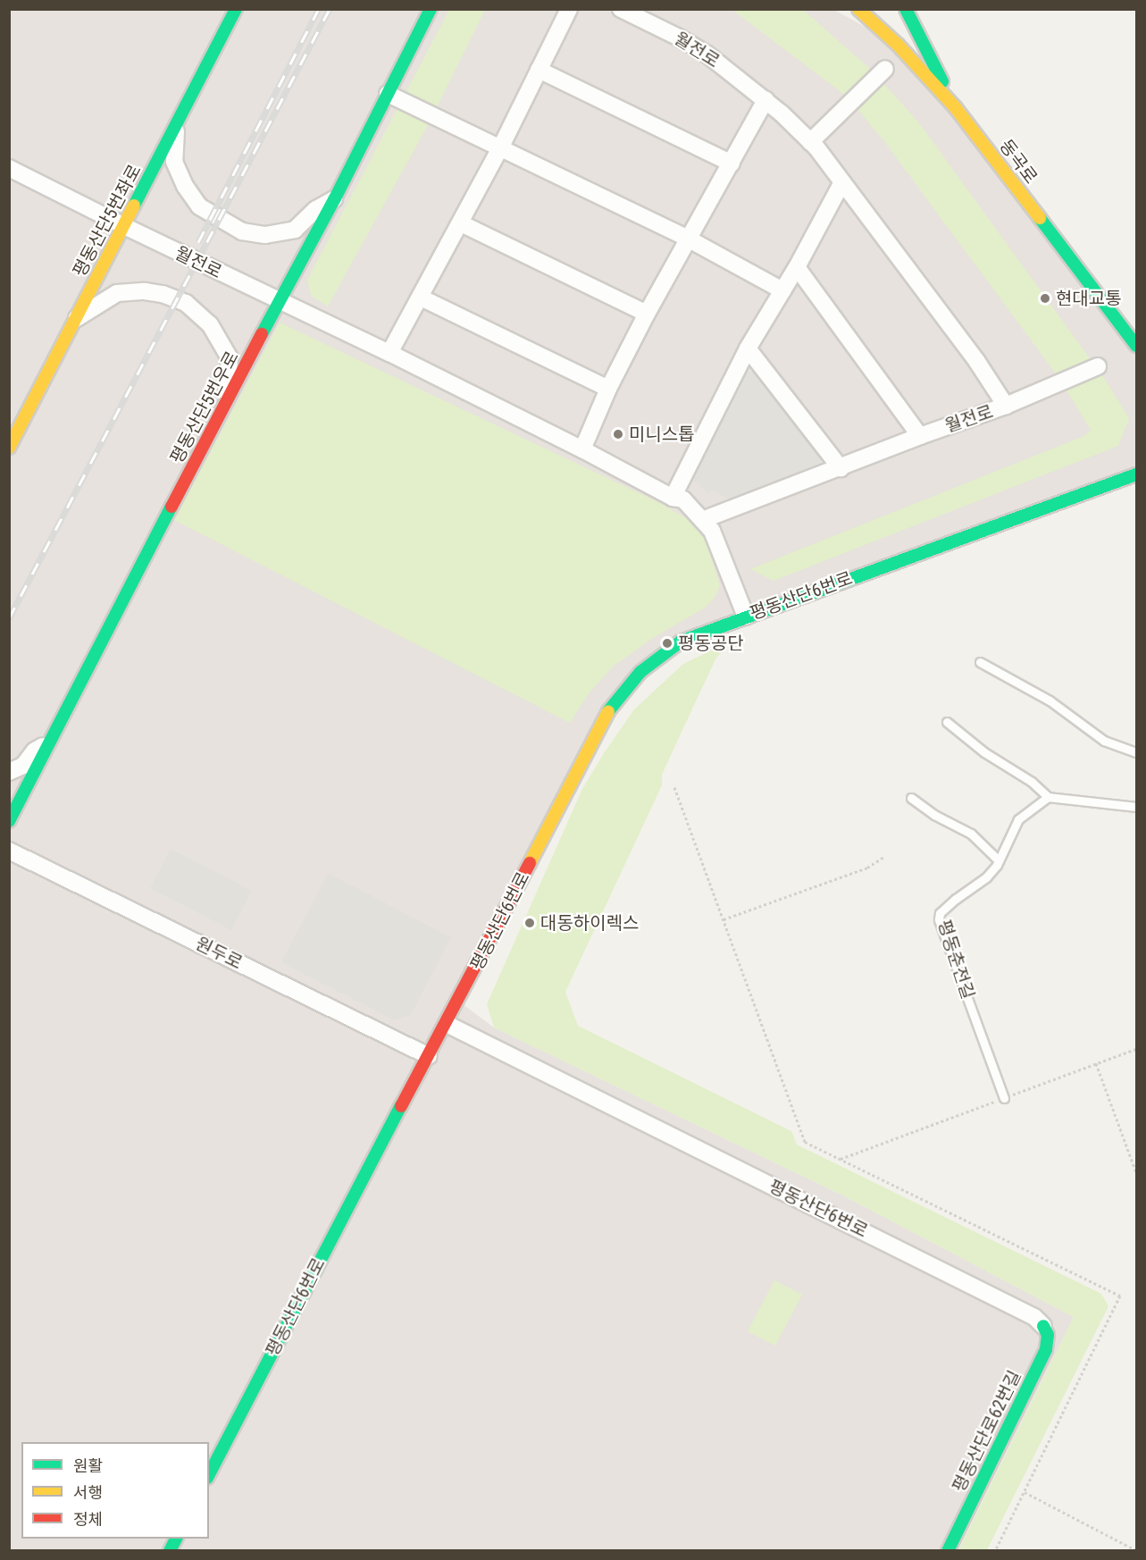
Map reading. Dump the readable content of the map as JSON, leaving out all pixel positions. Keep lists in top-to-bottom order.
{
  "streets": {
    "street": [
      "월전로",
      "동곡로",
      "평동산단5번좌로",
      "평동산단5번우로",
      "평동산단6번로",
      "원두로",
      "평동산단로62번길"
    ],
    "lane": ["평동춘전길"]
  },
  "crossings": [
    ["월전로", "평동산단5번좌로"],
    ["월전로", "평동산단5번우로"],
    ["월전로", "평동산단6번로"],
    ["평동산단6번로", "원두로"],
    ["평동산단6번로", "평동산단로62번길"]
  ],
  "places": [
    "현대교통",
    "미니스톱",
    "평동공단",
    "대동하이렉스"
  ],
  "legend": ["원활", "서행", "정체"]
}
